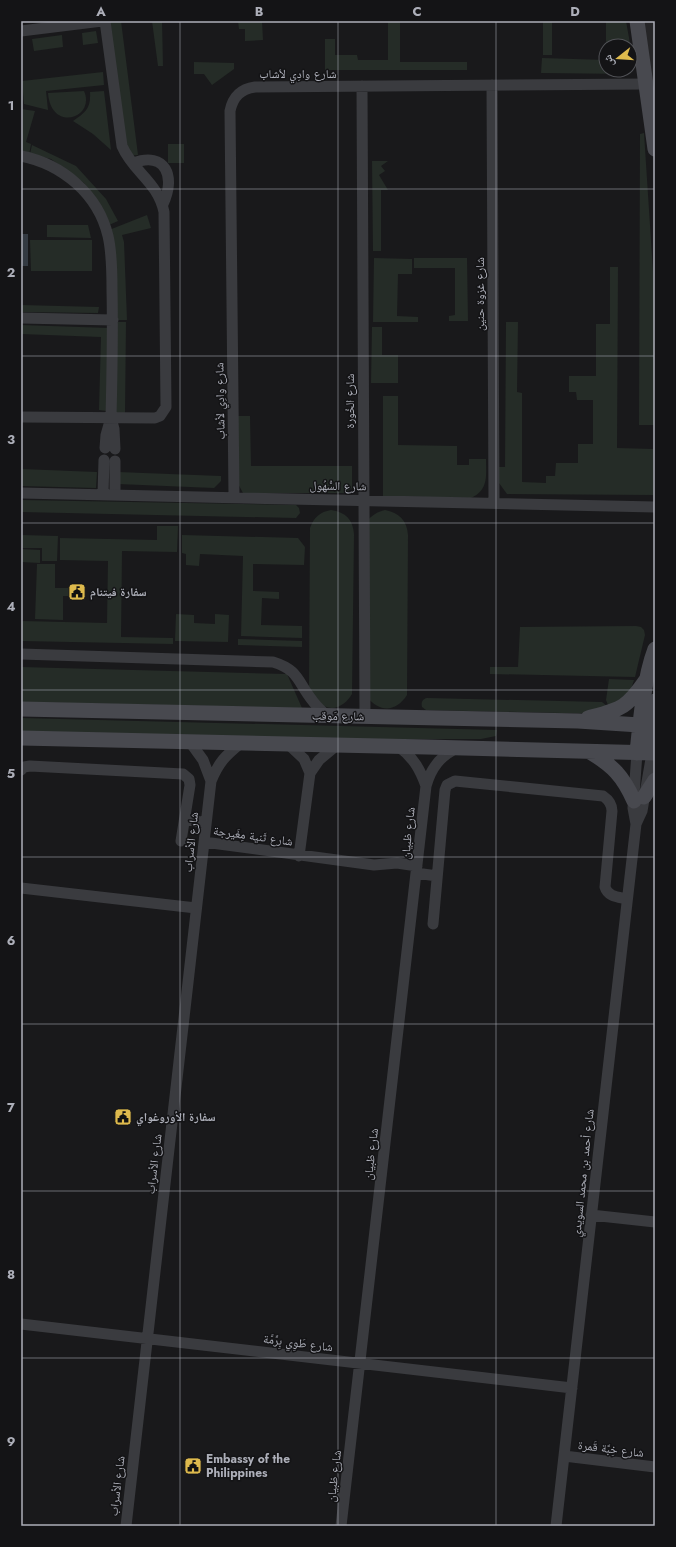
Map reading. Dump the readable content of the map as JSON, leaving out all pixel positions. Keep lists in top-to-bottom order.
{
  "streets": {
    "main road": ["شارع مَوقب"],
    "street": [
      "شارع وادِي لأشاب",
      "شارع غزوة حنين",
      "شارع الخُورة",
      "شارع السُّهُول",
      "شارع ظبيان",
      "شارع ثَنية مِغَيرجة",
      "شارع الأسراب",
      "شارع أحمد بن محمد السويدي",
      "شارع طَوِي بِرِّمَّة",
      "شارع خِبَّة قَمرة"
    ]
  },
  "crossings": [
    ["شارع وادِي لأشاب", "شارع غزوة حنين"],
    ["شارع وادِي لأشاب", "شارع الخُورة"],
    ["شارع وادِي لأشاب", "شارع السُّهُول"],
    ["شارع غزوة حنين", "شارع السُّهُول"],
    ["شارع الخُورة", "شارع السُّهُول"],
    ["شارع الخُورة", "شارع مَوقب"],
    ["شارع ظبيان", "شارع ثَنية مِغَيرجة"],
    ["شارع ظبيان", "شارع طَوِي بِرِّمَّة"],
    ["شارع ثَنية مِغَيرجة", "شارع الأسراب"],
    ["شارع الأسراب", "شارع طَوِي بِرِّمَّة"],
    ["شارع أحمد بن محمد السويدي", "شارع طَوِي بِرِّمَّة"],
    ["شارع أحمد بن محمد السويدي", "شارع خِبَّة قَمرة"]
  ],
  "places": {
    "public building": ["سفارة فيتنام", "سفارة الأوروغواي", "Embassy of the Philippines"]
  },
  "north": "left",
  "grid": {
    "columns": [
      "A",
      "B",
      "C",
      "D"
    ],
    "rows": [
      "1",
      "2",
      "3",
      "4",
      "5",
      "6",
      "7",
      "8",
      "9"
    ]
  }
}
